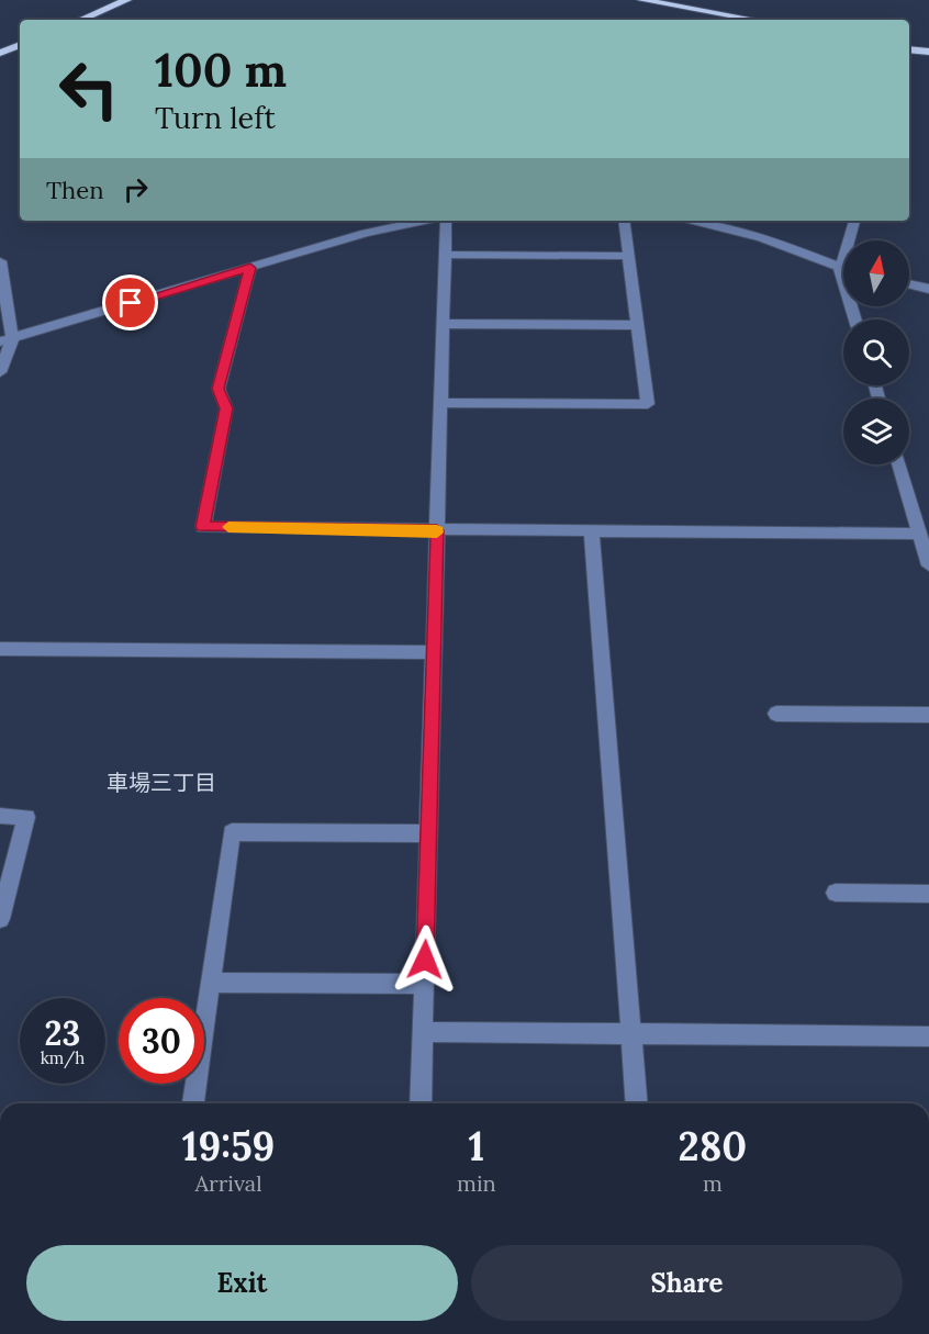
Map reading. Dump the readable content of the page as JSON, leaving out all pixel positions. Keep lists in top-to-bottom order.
{
  "districts": ["車場三丁目"],
  "north": "top",
  "page": {
    "turn": ["100 m", "Turn left"],
    "then": "Then",
    "speed": "23 km/h",
    "limit": "30",
    "eta": [
      "19:59",
      "Arrival",
      "1",
      "min",
      "280",
      "m"
    ],
    "buttons": ["Exit", "Share"]
  }
}
